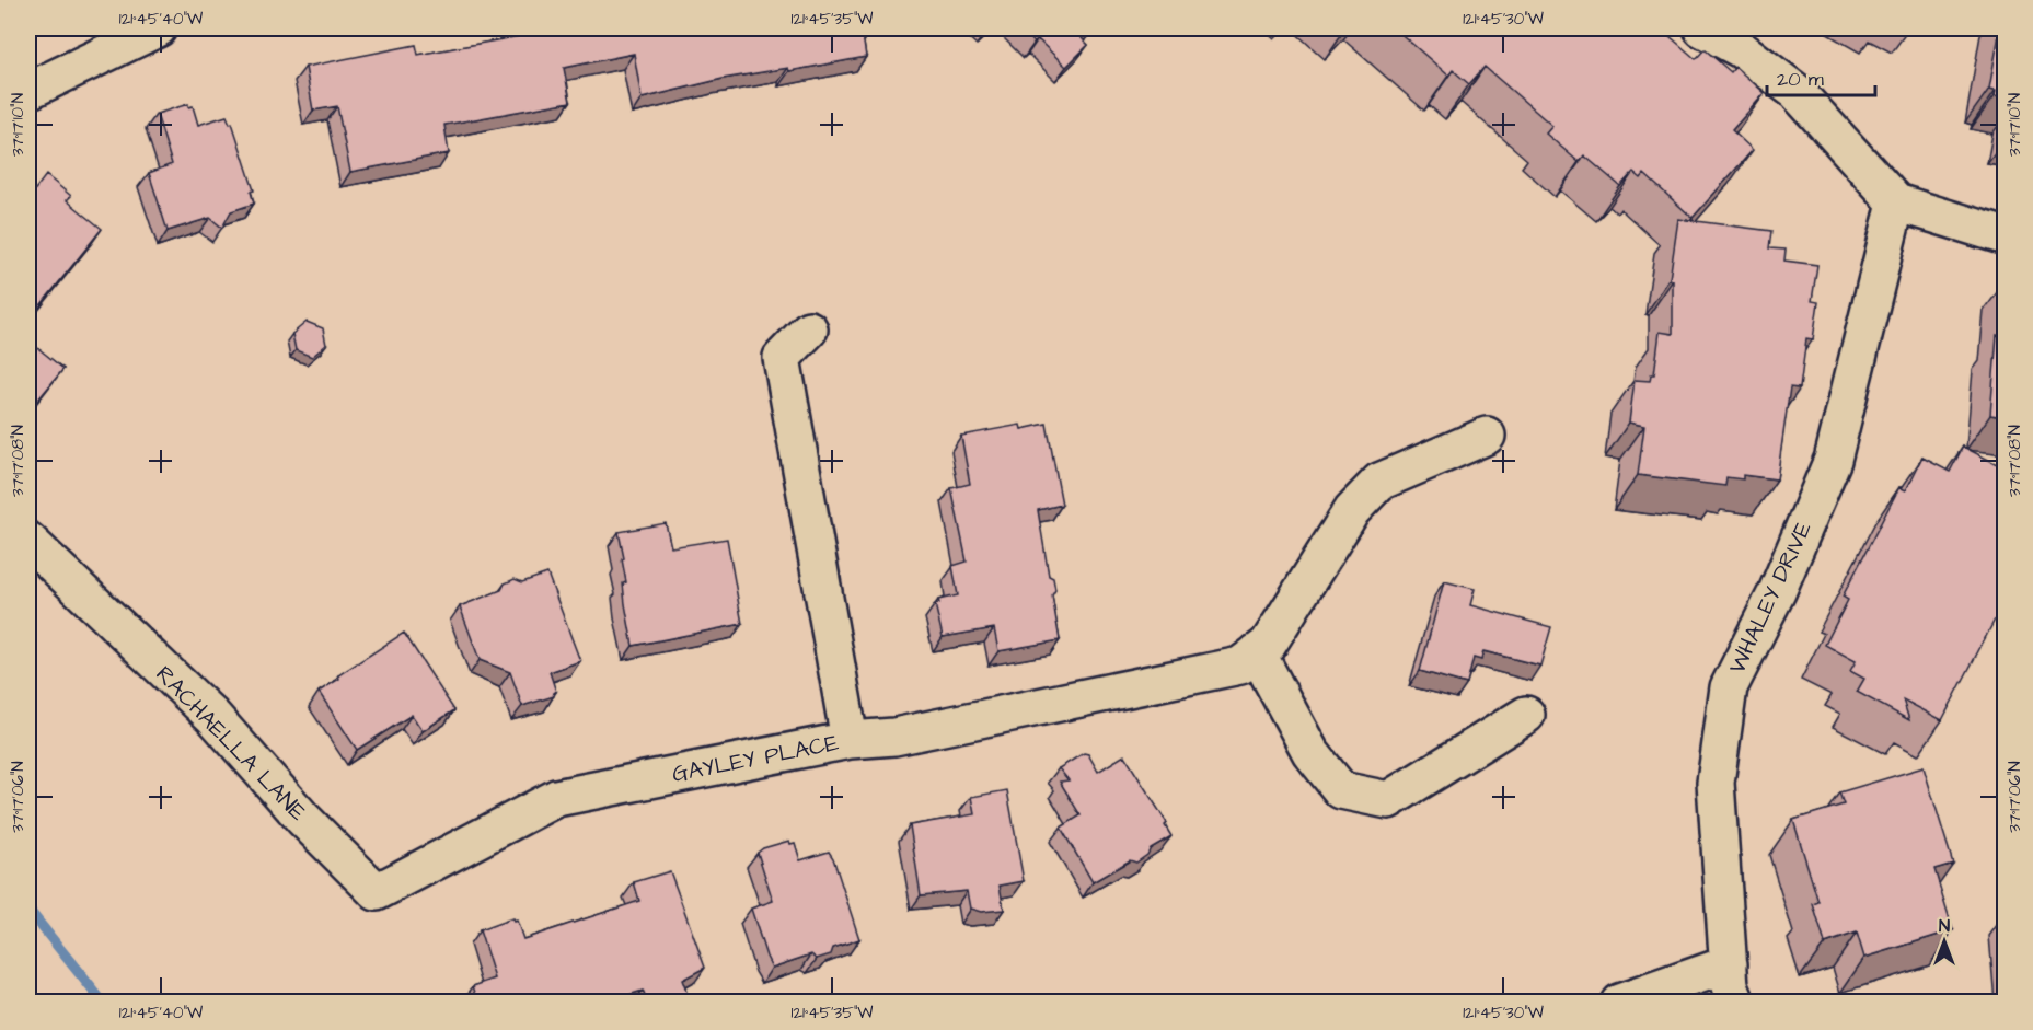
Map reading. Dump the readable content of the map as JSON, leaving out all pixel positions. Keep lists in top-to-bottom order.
{
  "streets": {
    "street": ["WHALEY DRIVE", "RACHAELLA LANE", "GAYLEY PLACE"]
  },
  "crossings": [
    ["RACHAELLA LANE", "GAYLEY PLACE"]
  ],
  "scale_bar": "20 m",
  "north": "top",
  "coordinates": [
    "121°45'40\"W",
    "121°45'35\"W",
    "121°45'30\"W",
    "37°17'10\"N",
    "37°17'08\"N",
    "37°17'06\"N"
  ]
}
